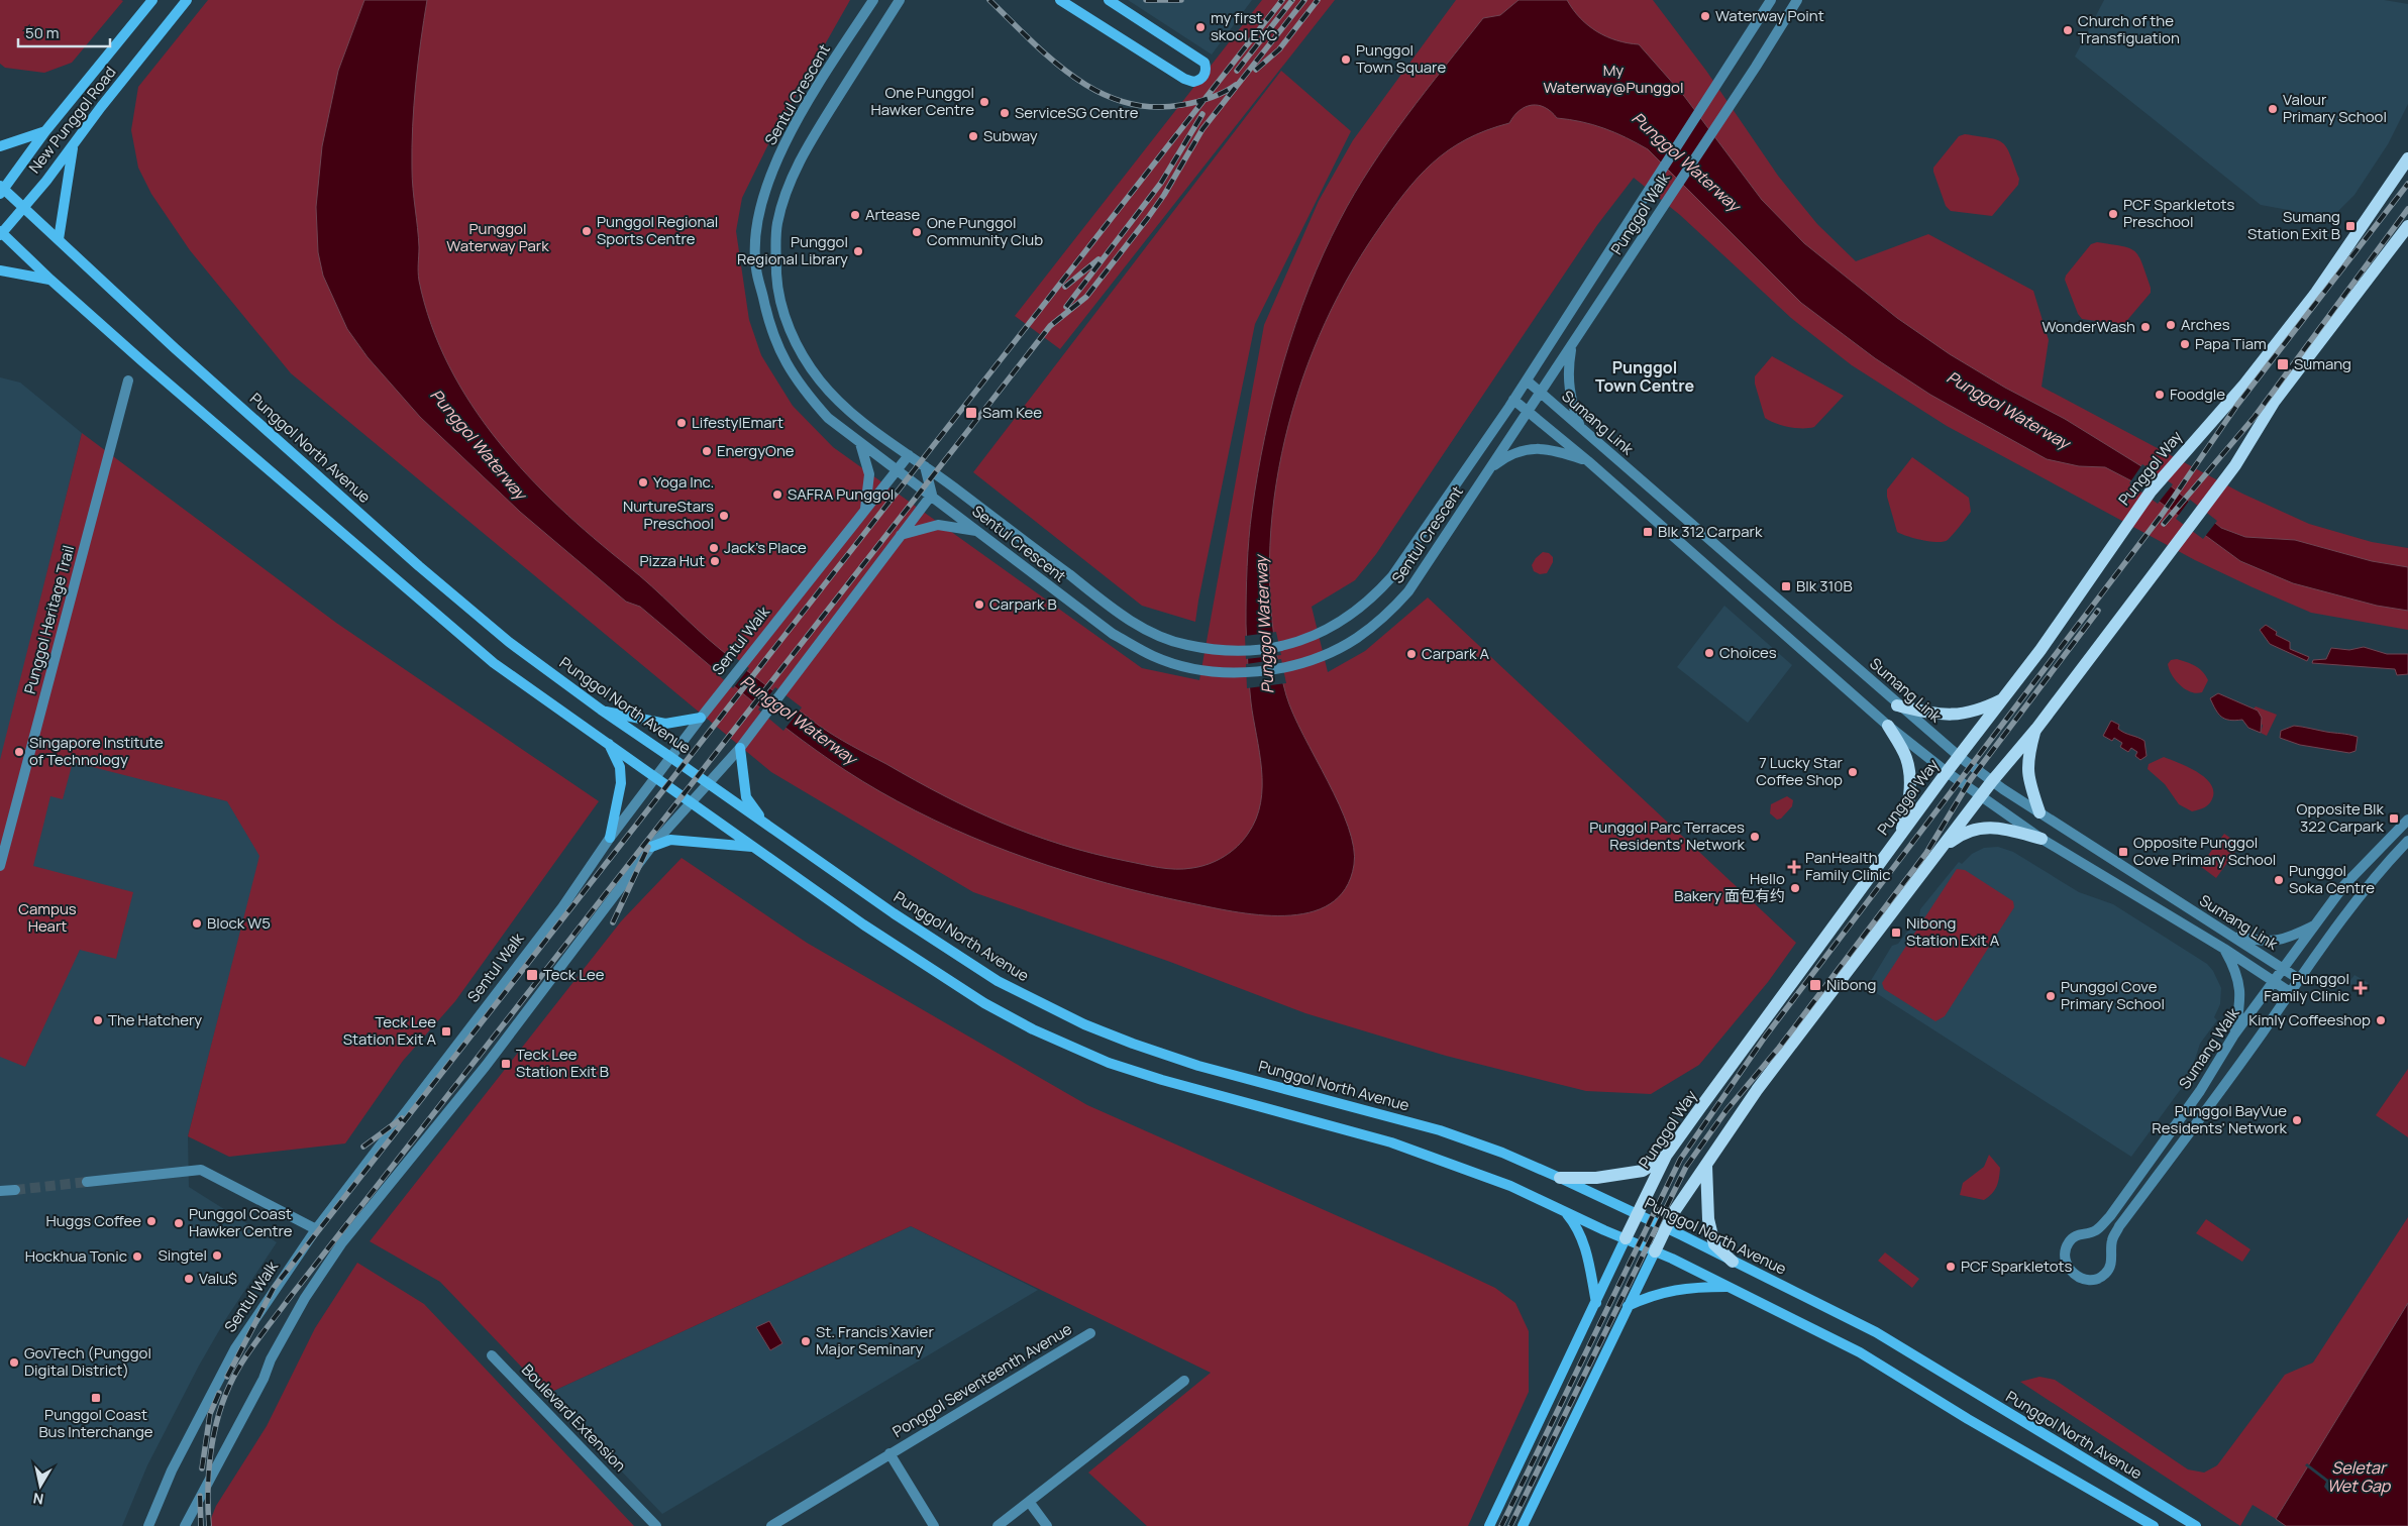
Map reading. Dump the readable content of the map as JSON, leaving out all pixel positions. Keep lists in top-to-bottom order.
{
  "streets": {
    "main road": ["New Punggol Road", "Punggol North Avenue", "Punggol Way"],
    "street": [
      "Sentul Crescent",
      "Punggol Walk",
      "Sumang Link",
      "Punggol Heritage Trail",
      "Sentul Walk",
      "Sumang Walk",
      "Ponggol Seventeenth Avenue",
      "Boulevard Extension"
    ]
  },
  "crossings": [
    ["Sentul Crescent", "Punggol Walk"],
    ["Sentul Crescent", "Sumang Link"],
    ["Sentul Crescent", "Sentul Walk"],
    ["New Punggol Road", "Punggol North Avenue"],
    ["Punggol Walk", "Sumang Link"],
    ["Sumang Link", "Punggol Way"],
    ["Sumang Link", "Sumang Walk"],
    ["Punggol North Avenue", "Punggol Way"],
    ["Punggol North Avenue", "Sentul Walk"]
  ],
  "districts": ["Punggol Town Centre"],
  "water": ["Punggol Waterway", "Seletar Wet Gap"],
  "parks": ["My Waterway@Punggol", "Punggol Waterway Park", "Campus Heart"],
  "places": {
    "other": [
      "Waterway Point",
      "my first skool EYC",
      "Church of the Transfiguation",
      "Punggol Town Square",
      "One Punggol Hawker Centre",
      "Valour Primary School",
      "ServiceSG Centre",
      "Subway",
      "PCF Sparkletots Preschool",
      "Artease",
      "Punggol Regional Sports Centre",
      "One Punggol Community Club",
      "Punggol Regional Library",
      "Arches",
      "WonderWash",
      "Papa Tiam",
      "Foodgle",
      "LifestylEmart",
      "EnergyOne",
      "Yoga Inc.",
      "SAFRA Punggol",
      "NurtureStars Preschool",
      "Jack's Place",
      "Pizza Hut",
      "Carpark B",
      "Choices",
      "Carpark A",
      "Singapore Institute of Technology",
      "7 Lucky Star Coffee Shop",
      "Punggol Parc Terraces Residents' Network",
      "Punggol Soka Centre",
      "Hello Bakery 面包有约",
      "Block W5",
      "Punggol Cove Primary School",
      "The Hatchery",
      "Kimly Coffeeshop",
      "Punggol BayVue Residents' Network",
      "Huggs Coffee",
      "Punggol Coast Hawker Centre",
      "Singtel",
      "Hockhua Tonic",
      "PCF Sparkletots",
      "Valu$",
      "St. Francis Xavier Major Seminary",
      "GovTech (Punggol Digital District)"
    ],
    "transit": [
      "Sumang Station Exit B",
      "Sumang",
      "Sam Kee",
      "Blk 312 Carpark",
      "Blk 310B",
      "Opposite Blk 322 Carpark",
      "Opposite Punggol Cove Primary School",
      "Nibong Station Exit A",
      "Teck Lee",
      "Nibong",
      "Teck Lee Station Exit A",
      "Teck Lee Station Exit B",
      "Punggol Coast Bus Interchange"
    ],
    "health": ["PanHealth Family Clinic", "Punggol Family Clinic"]
  },
  "scale_bar": "50 m",
  "north": "bottom"
}
